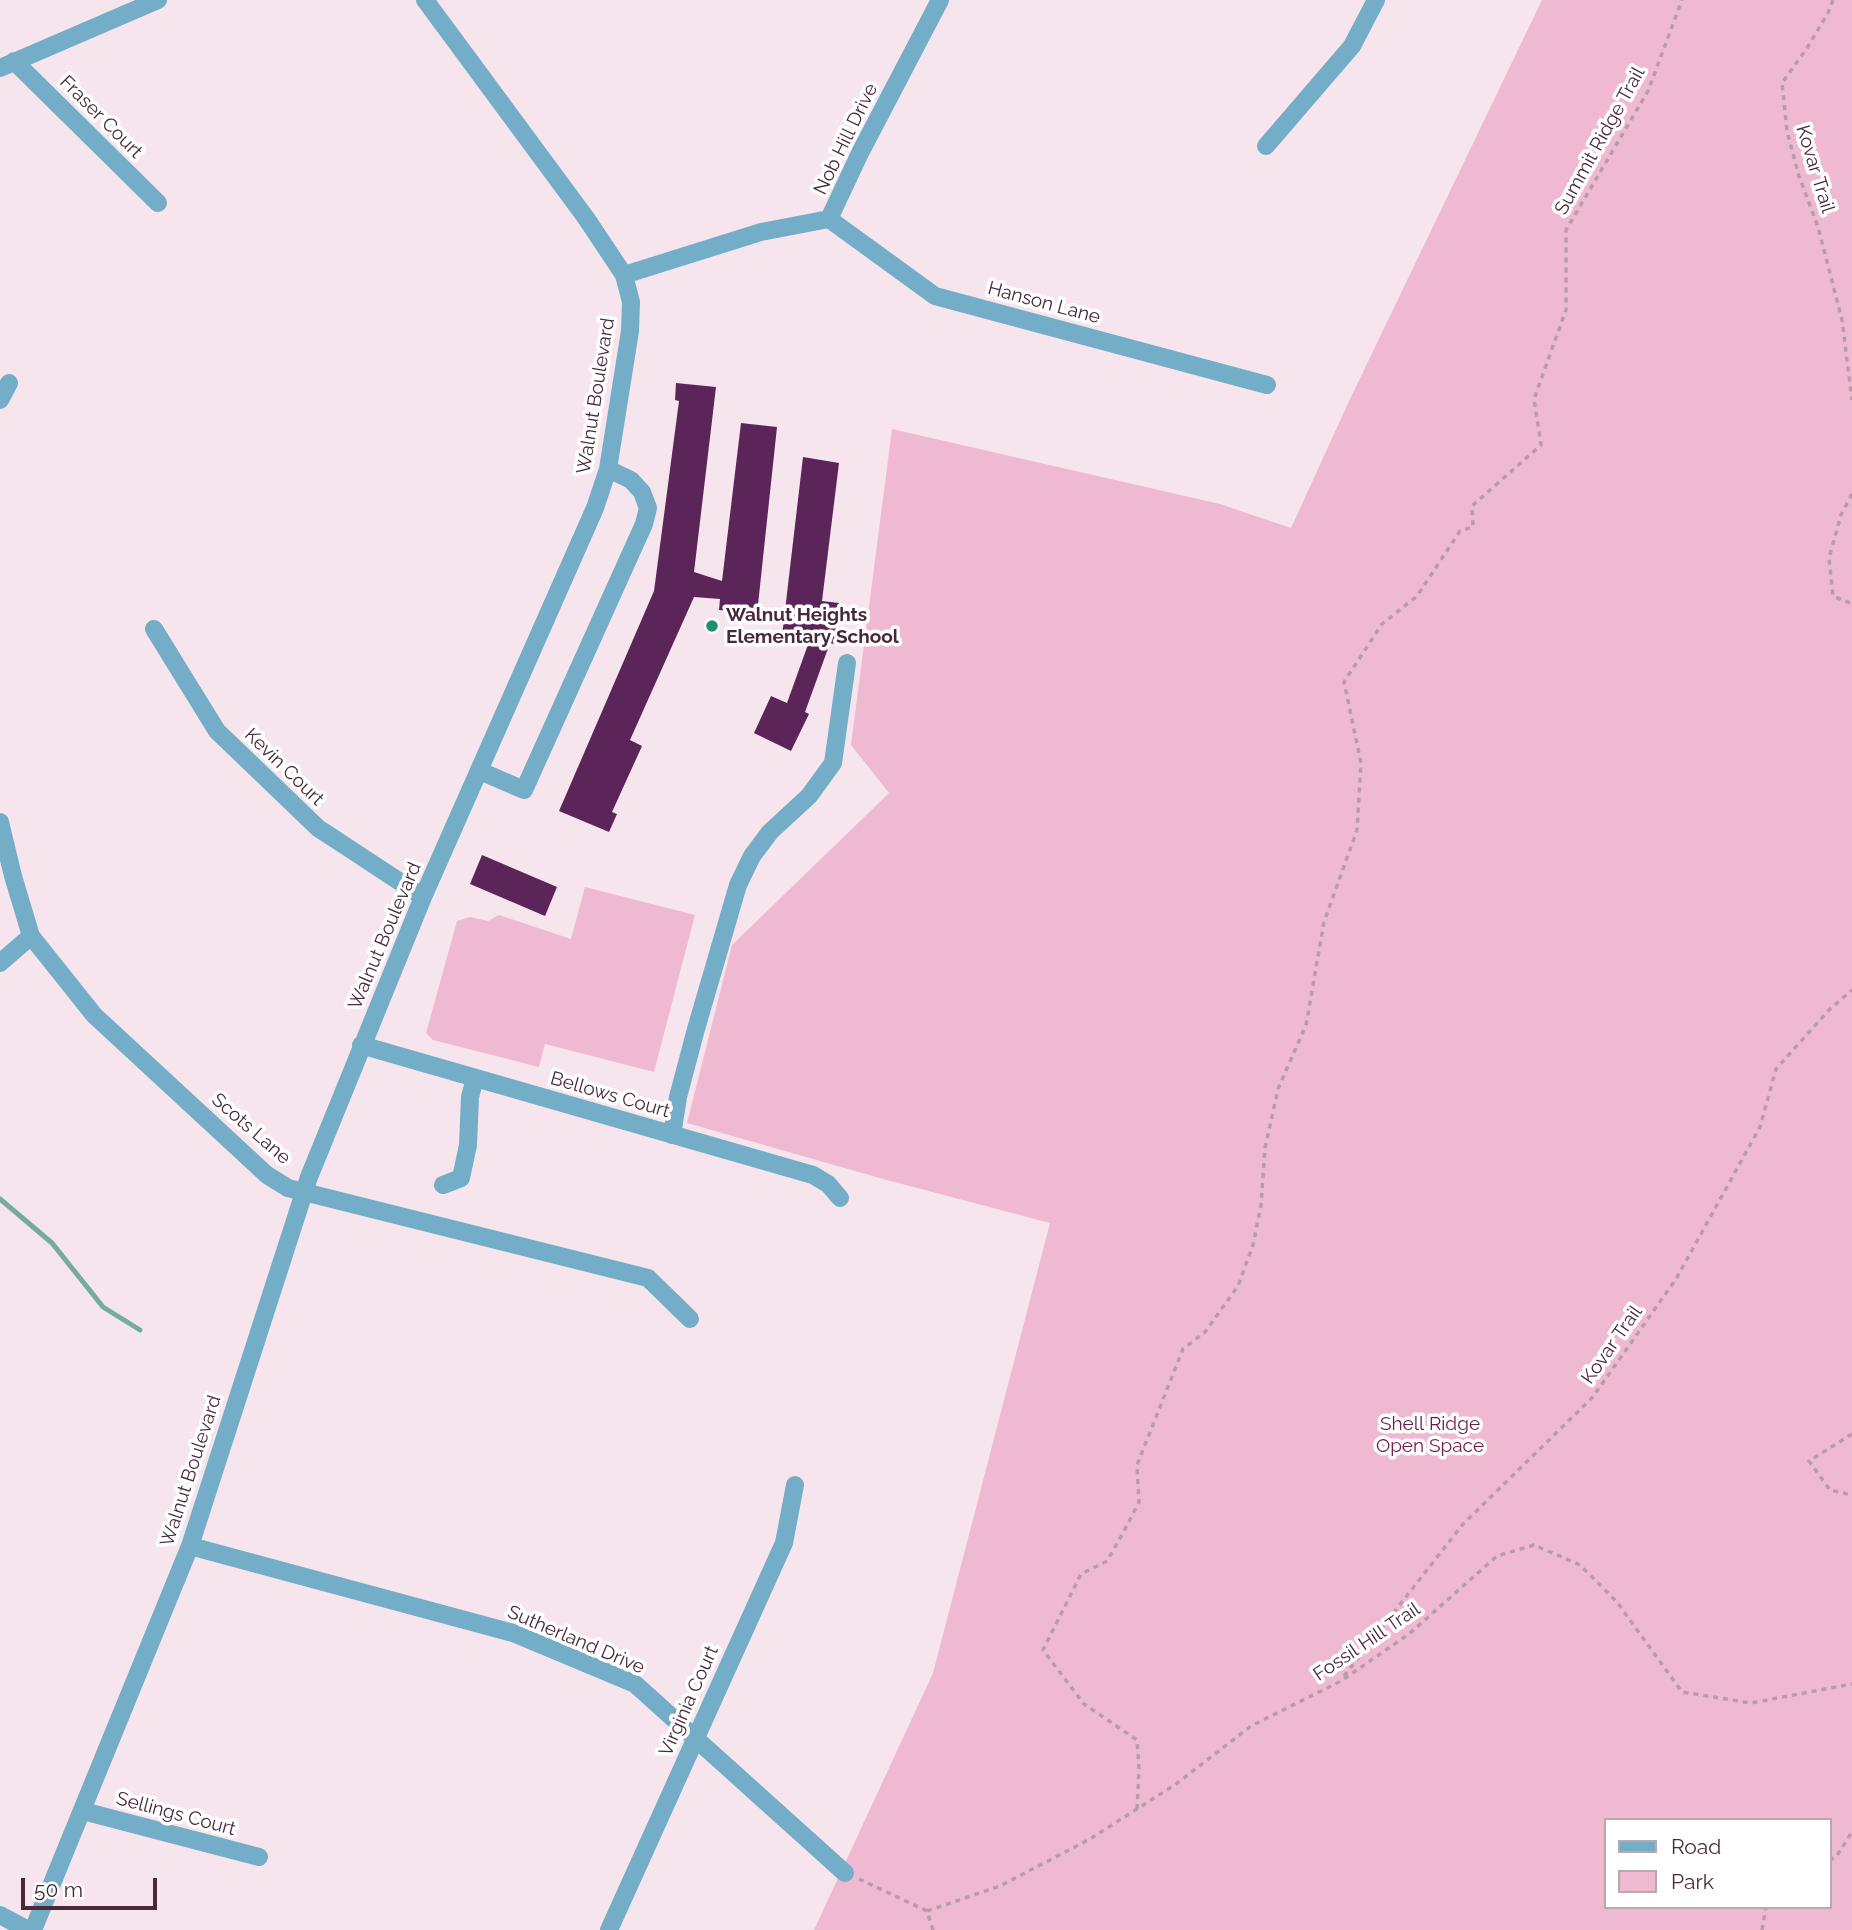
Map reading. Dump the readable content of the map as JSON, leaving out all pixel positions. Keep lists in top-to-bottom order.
{
  "streets": {
    "street": [
      "Fraser Court",
      "Nob Hill Drive",
      "Hanson Lane",
      "Walnut Boulevard",
      "Kevin Court",
      "Bellows Court",
      "Scots Lane",
      "Sutherland Drive",
      "Virginia Court",
      "Sellings Court"
    ],
    "path": ["Summit Ridge Trail", "Kovar Trail", "Fossil Hill Trail"]
  },
  "crossings": [
    ["Nob Hill Drive", "Hanson Lane"],
    ["Nob Hill Drive", "Walnut Boulevard"],
    ["Summit Ridge Trail", "Fossil Hill Trail"],
    ["Kovar Trail", "Fossil Hill Trail"],
    ["Walnut Boulevard", "Kevin Court"],
    ["Walnut Boulevard", "Bellows Court"],
    ["Walnut Boulevard", "Scots Lane"],
    ["Walnut Boulevard", "Sutherland Drive"],
    ["Walnut Boulevard", "Sellings Court"],
    ["Sutherland Drive", "Virginia Court"]
  ],
  "parks": ["Shell Ridge Open Space"],
  "places": ["Walnut Heights Elementary School"],
  "legend": ["Road", "Park"],
  "scale_bar": "50 m"
}
